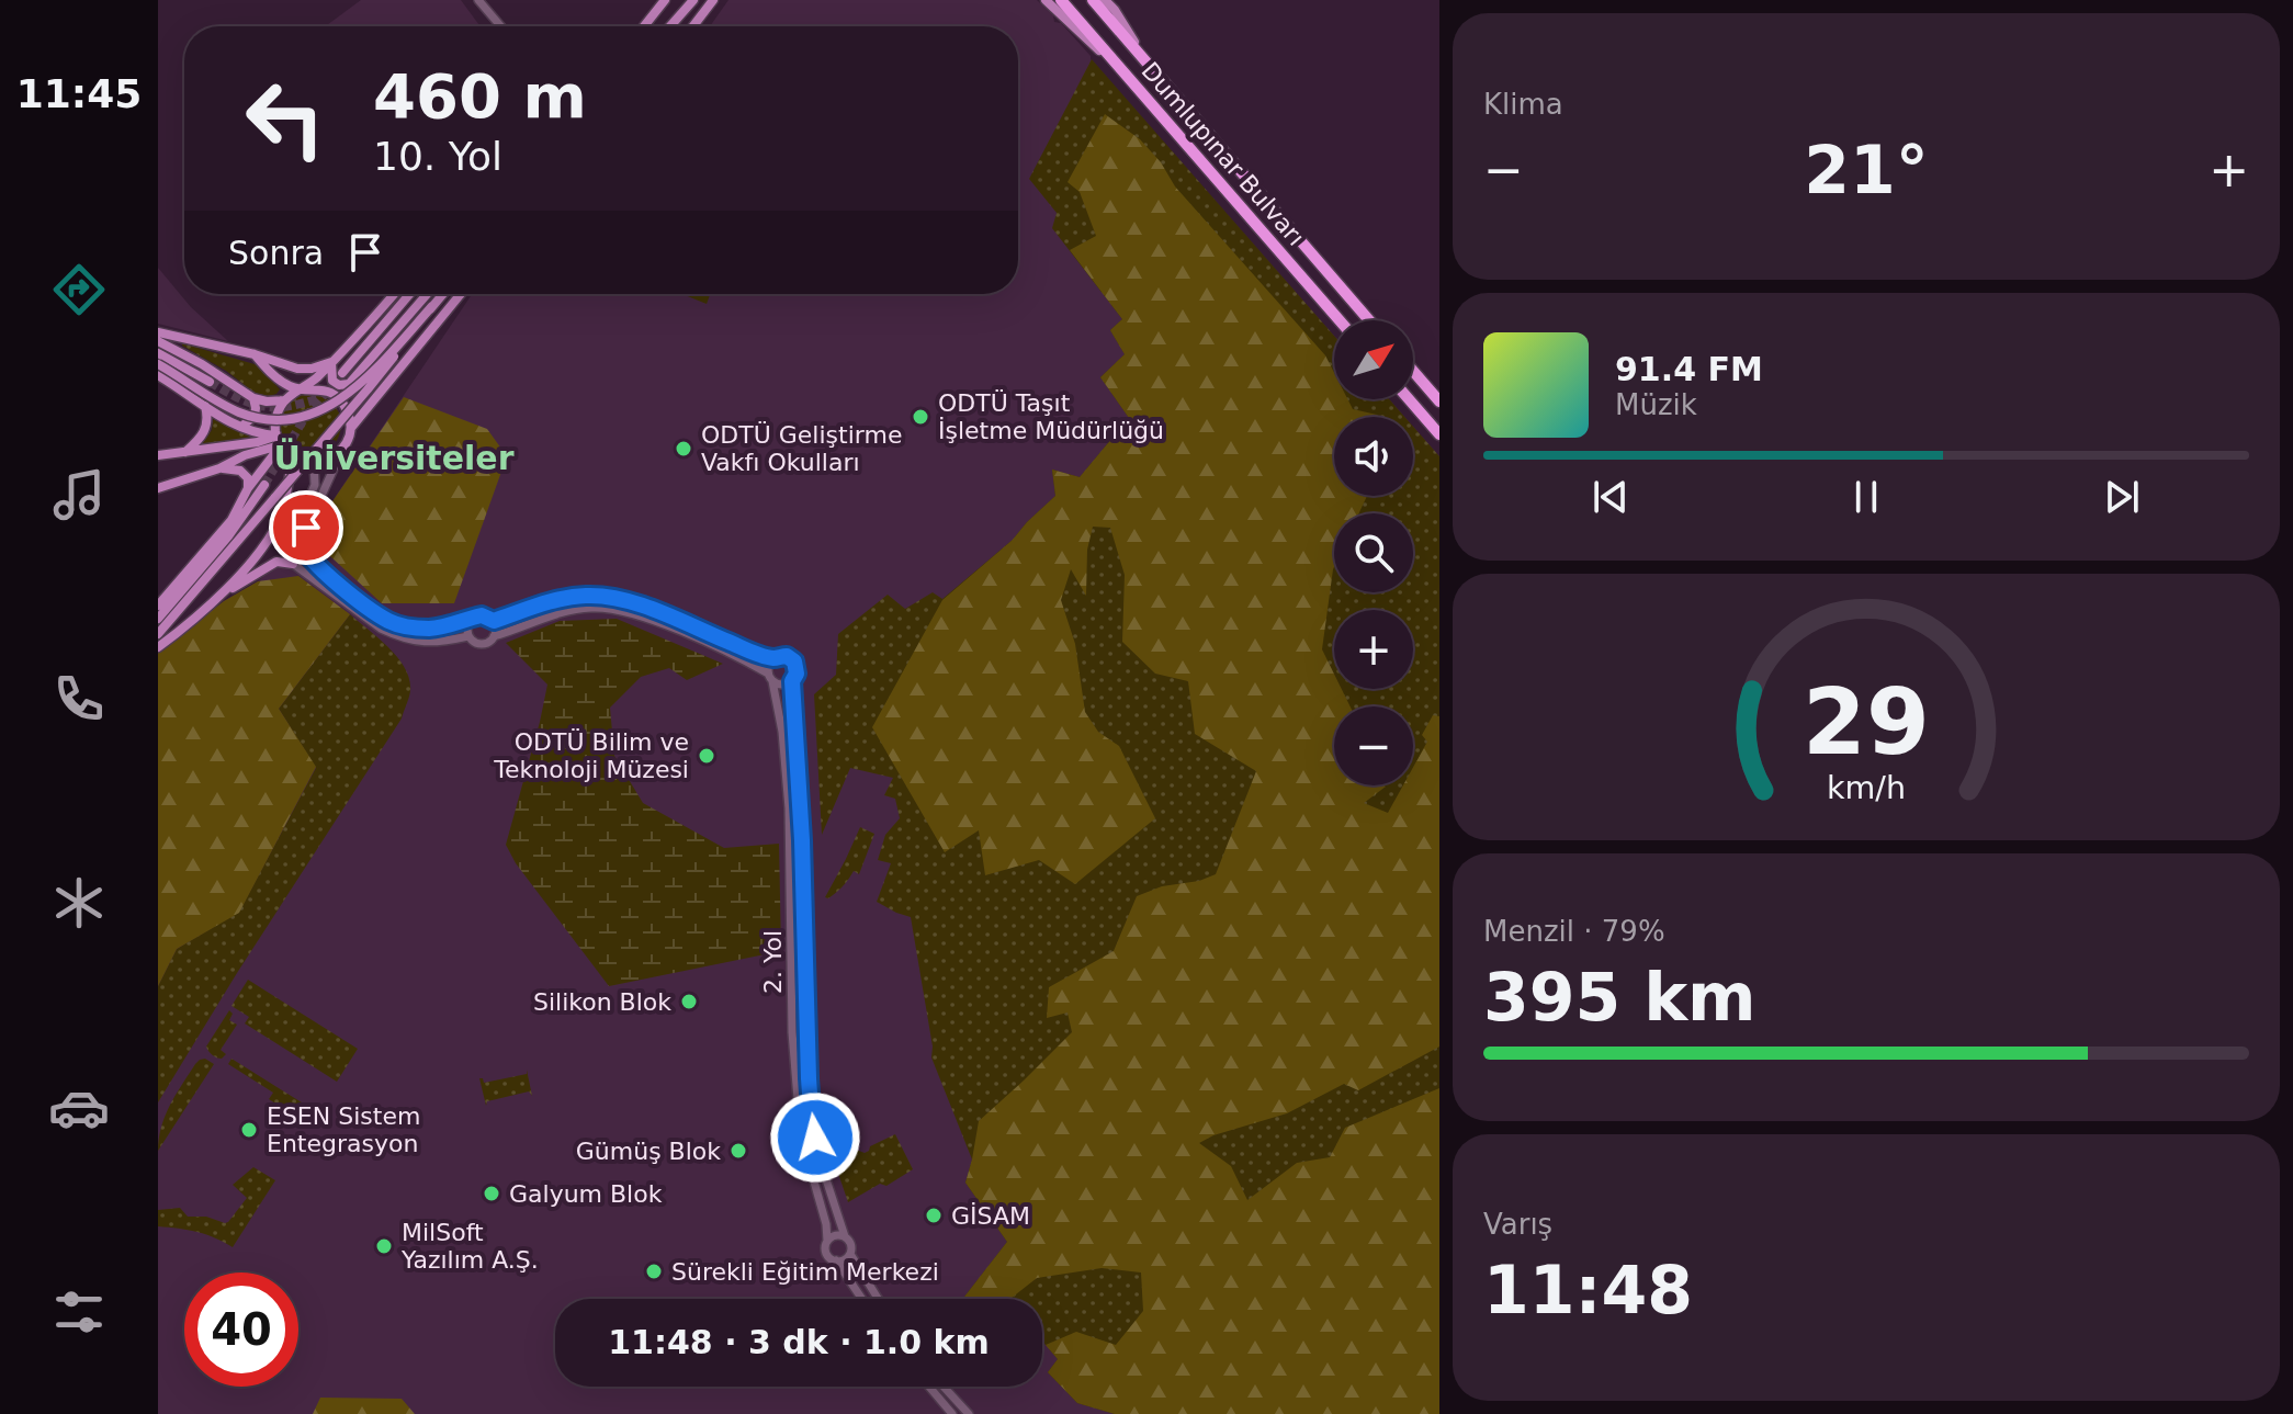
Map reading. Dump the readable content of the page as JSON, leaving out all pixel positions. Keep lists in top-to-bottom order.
{
  "streets": {
    "highway": ["Dumlupınar Bulvarı"],
    "street": ["2. Yol"]
  },
  "districts": ["Üniversiteler"],
  "places": [
    "ODTÜ Taşıt İşletme Müdürlüğü",
    "ODTÜ Geliştirme Vakfı Okulları",
    "ODTÜ Bilim ve Teknoloji Müzesi",
    "Silikon Blok",
    "ESEN Sistem Entegrasyon",
    "Gümüş Blok",
    "Galyum Blok",
    "GİSAM",
    "MilSoft Yazılım A.Ş.",
    "Sürekli Eğitim Merkezi"
  ],
  "north": "top right",
  "page": {
    "tabs": "11:45",
    "tile": [
      "Klima",
      ["Menzil · 79%", "395 km"],
      ["Varış", "11:48"]
    ],
    "turn": ["460 m", "10. Yol"],
    "heat": ["−", "21°", "+"],
    "then": "Sonra",
    "map_buttons": ["+", "−"],
    "song": ["91.4 FM", "Müzik"],
    "limit": "40",
    "trip": "11:48 · 3 dk · 1.0 km",
    "gauge": ["29", "km/h"]
  }
}
